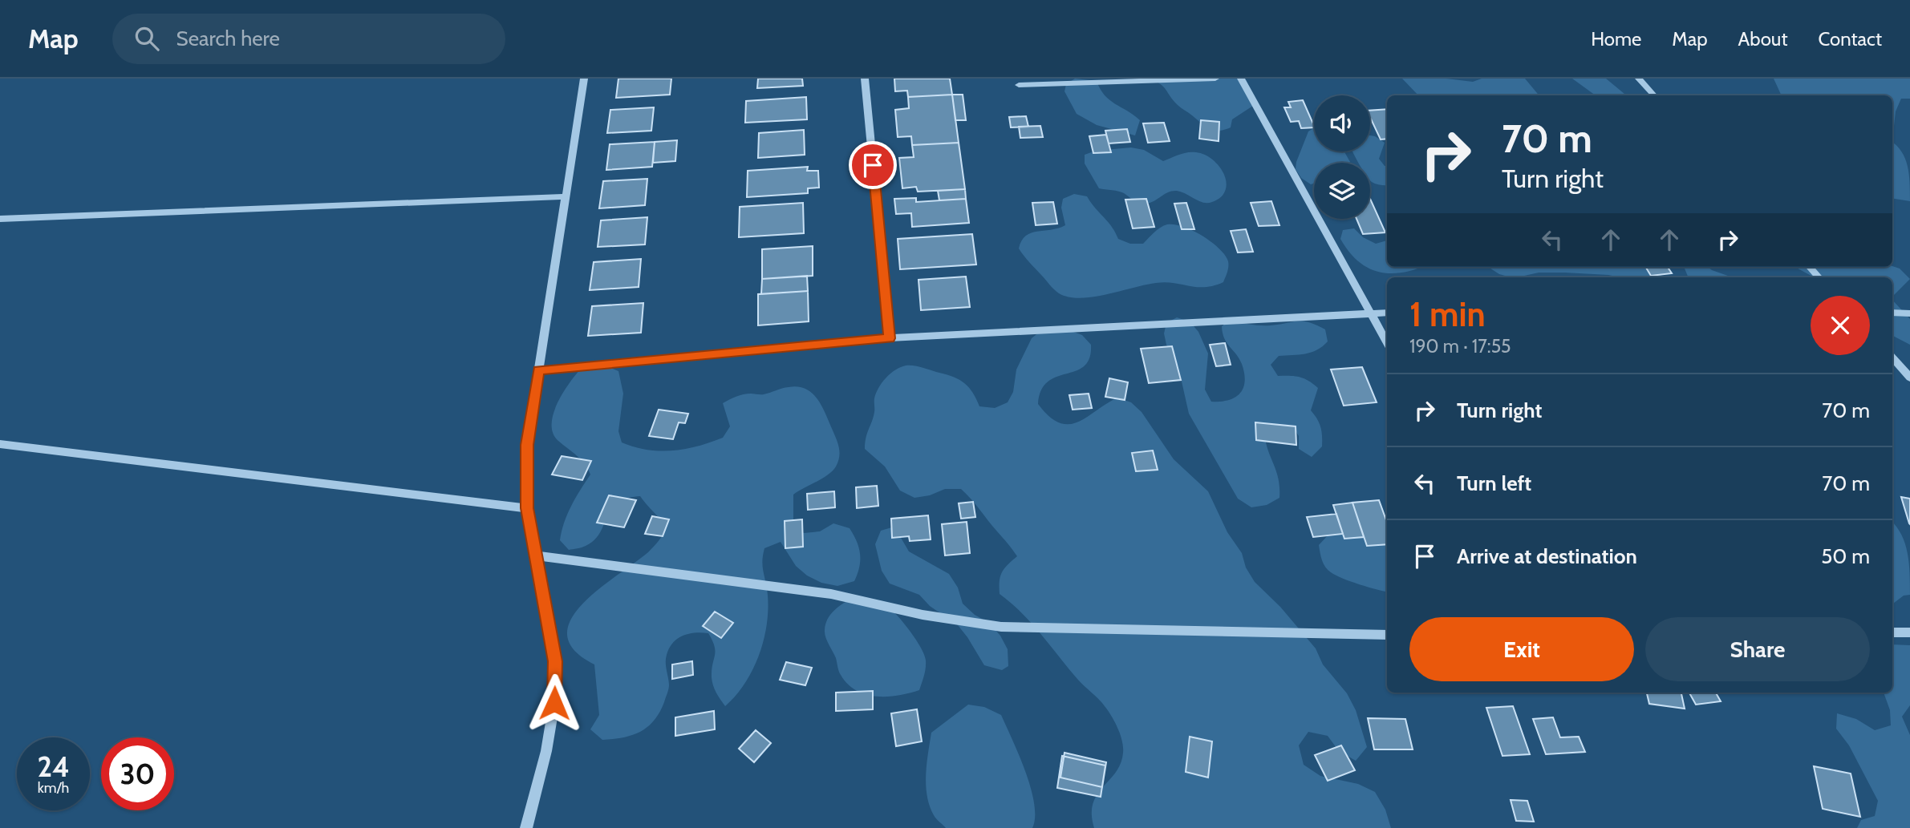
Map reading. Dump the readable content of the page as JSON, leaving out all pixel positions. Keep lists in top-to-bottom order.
{
  "page": {
    "header": "Map",
    "search": "Search here",
    "nav": [
      "Home",
      "Map",
      "About",
      "Contact"
    ],
    "turn": ["70 m", "Turn right"],
    "heading": ["1 min", "190 m · 17:55"],
    "list": [
      {
        "name": "Turn right",
        "value": "70 m"
      },
      {
        "name": "Turn left",
        "value": "70 m"
      },
      {
        "name": "Arrive at destination",
        "value": "50 m"
      }
    ],
    "buttons": ["Exit", "Share"],
    "speed": "24 km/h",
    "limit": "30"
  }
}
